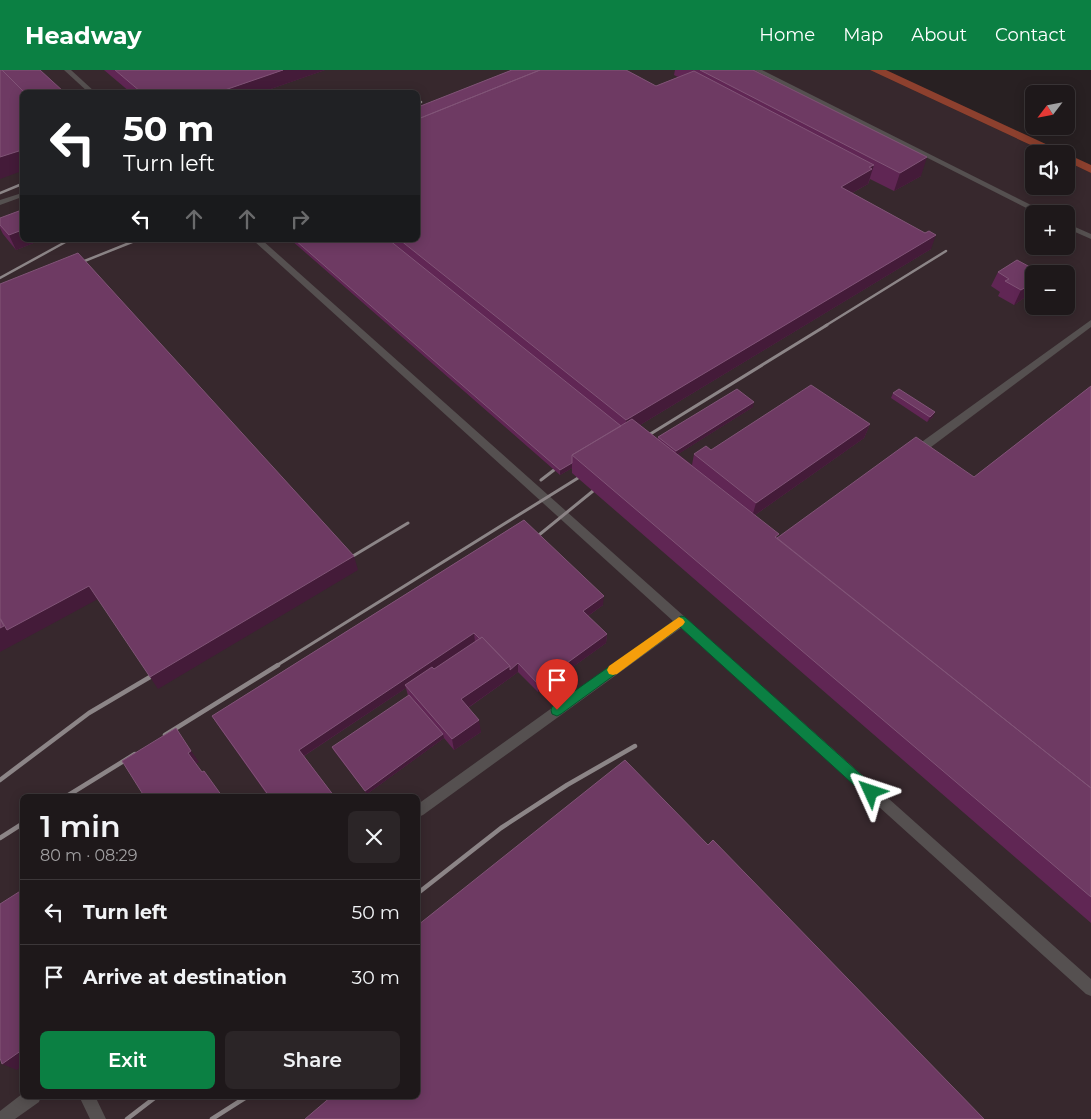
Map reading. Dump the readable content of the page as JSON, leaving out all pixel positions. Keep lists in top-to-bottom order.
{
  "north": "bottom left",
  "page": {
    "header": "Headway",
    "nav": [
      "Home",
      "Map",
      "About",
      "Contact"
    ],
    "map_buttons": ["+", "−"],
    "turn": ["50 m", "Turn left"],
    "heading": ["1 min", "80 m · 08:29"],
    "list": [
      {
        "name": "Turn left",
        "value": "50 m"
      },
      {
        "name": "Arrive at destination",
        "value": "30 m"
      }
    ],
    "buttons": ["Exit", "Share"]
  }
}
